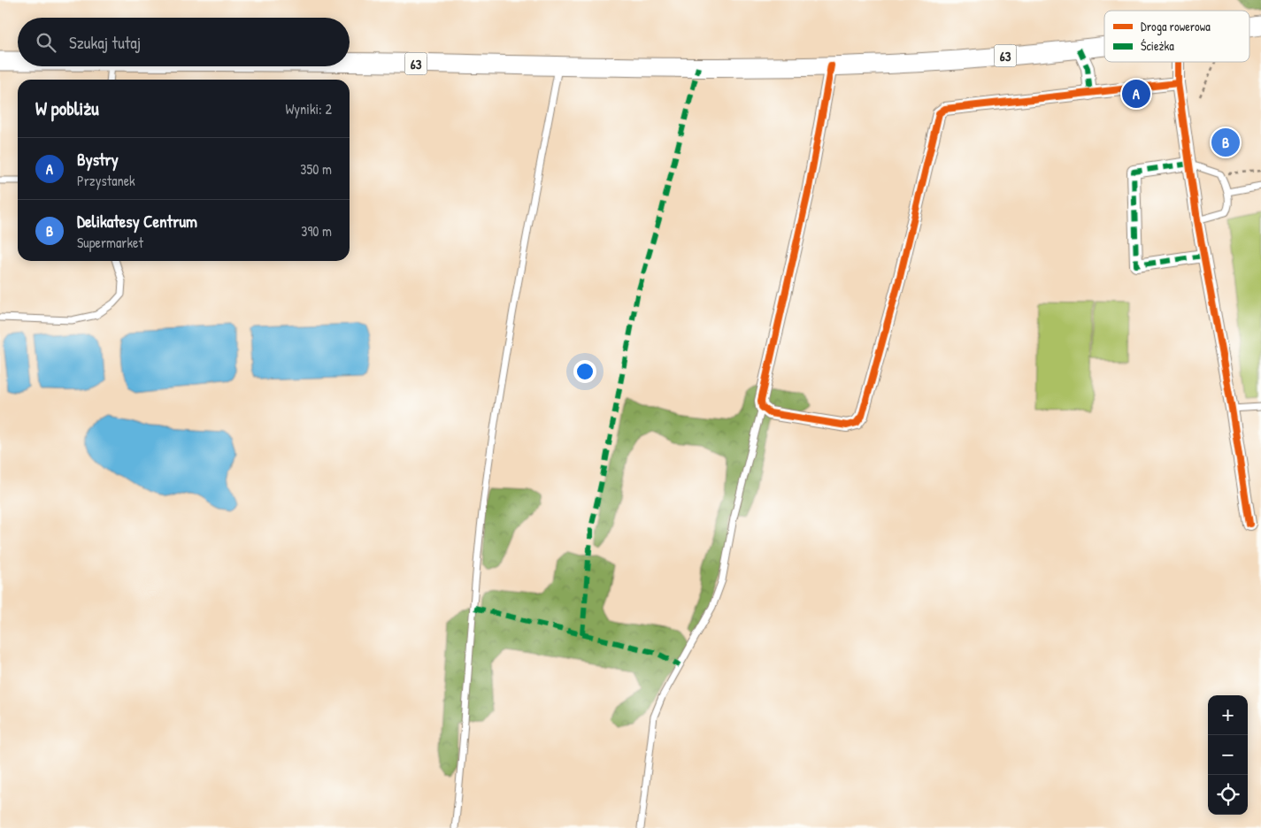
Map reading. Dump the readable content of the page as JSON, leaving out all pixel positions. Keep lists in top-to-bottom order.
{
  "streets": {
    "main road": ["63"]
  },
  "legend": ["Droga rowerowa", "Ścieżka"],
  "page": {
    "search": "Szukaj tutaj",
    "pins": ["A", "B"],
    "heading": ["W pobliżu", "Wyniki: 2"],
    "list": [
      {
        "mark": "A",
        "name": "Bystry",
        "note": "Przystanek",
        "value": "350 m"
      },
      {
        "mark": "B",
        "name": "Delikatesy Centrum",
        "note": "Supermarket",
        "value": "390 m"
      }
    ],
    "map_buttons": ["+", "−"]
  }
}
